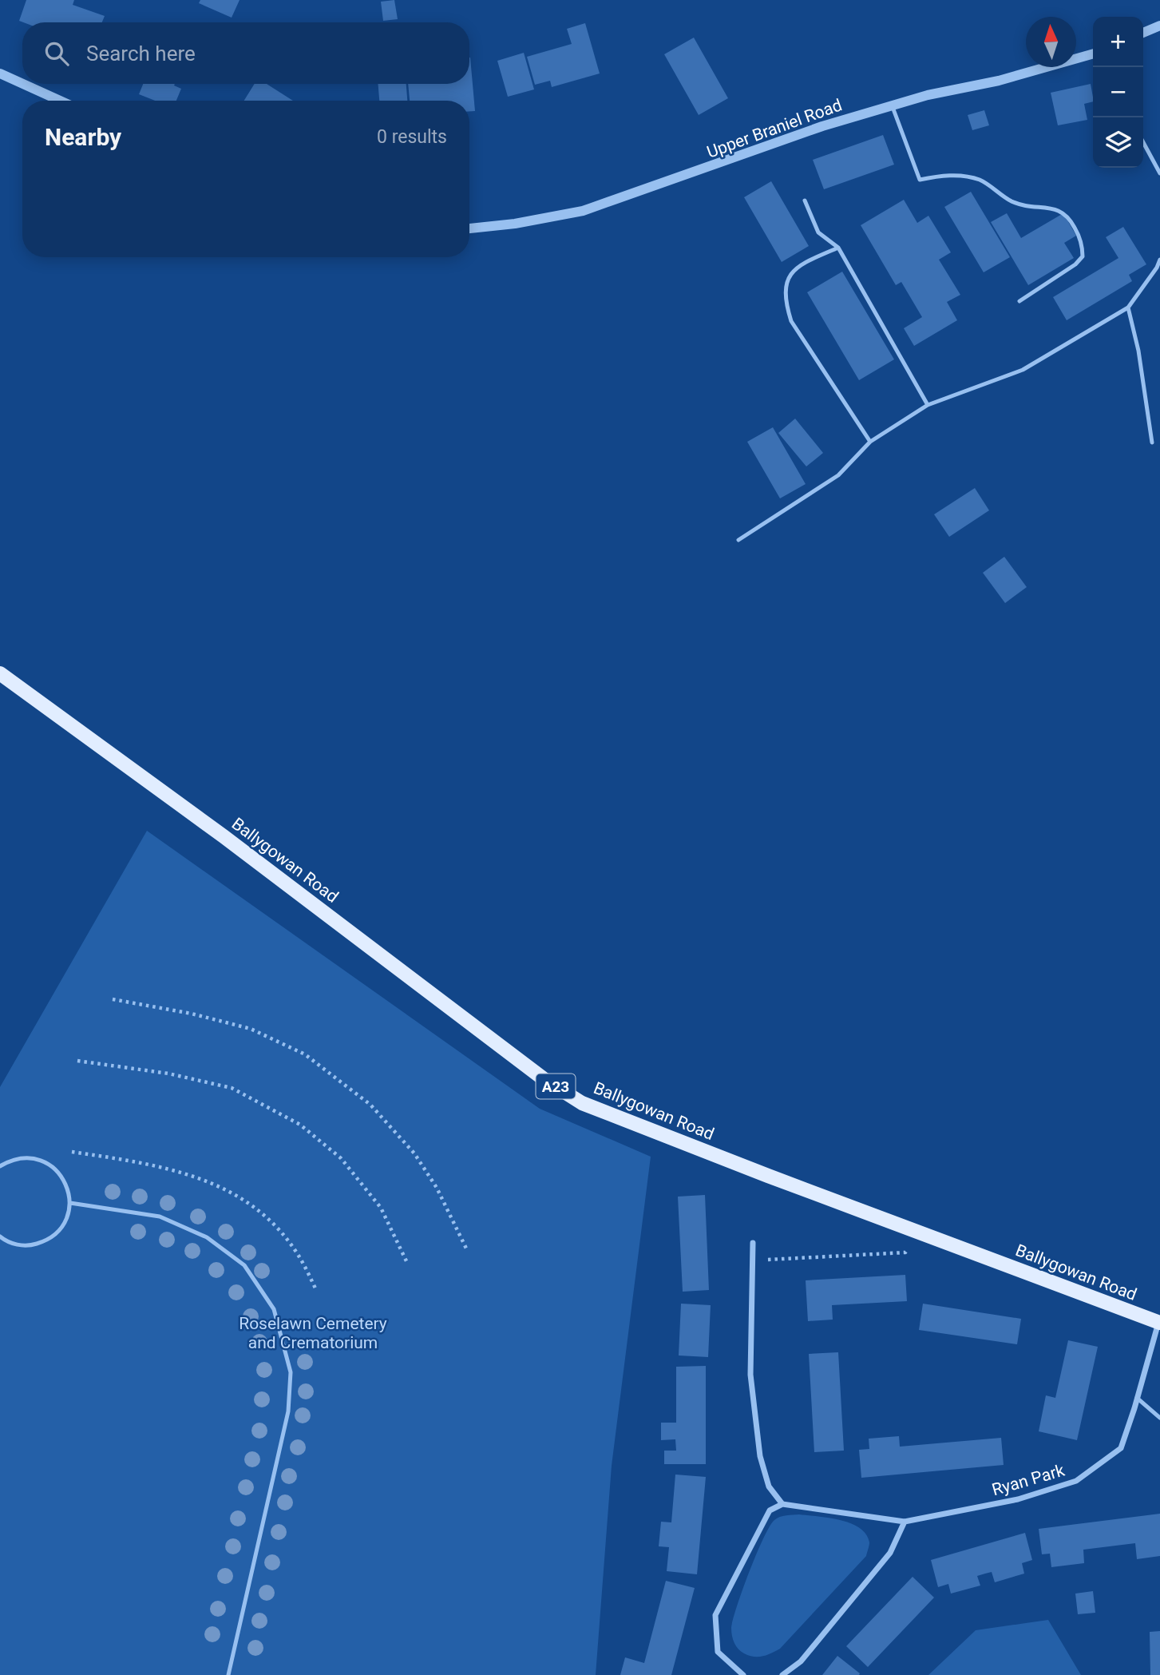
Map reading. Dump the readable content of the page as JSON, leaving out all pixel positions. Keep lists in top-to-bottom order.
{
  "streets": {
    "main road": ["Ballygowan Road", "A23"],
    "street": ["Upper Braniel Road", "Ryan Park"]
  },
  "crossings": [
    ["Ballygowan Road", "Ryan Park"]
  ],
  "parks": ["Roselawn Cemetery and Crematorium"],
  "north": "top",
  "page": {
    "map_buttons": ["+", "−"],
    "search": "Search here",
    "heading": ["Nearby", "0 results"]
  }
}
